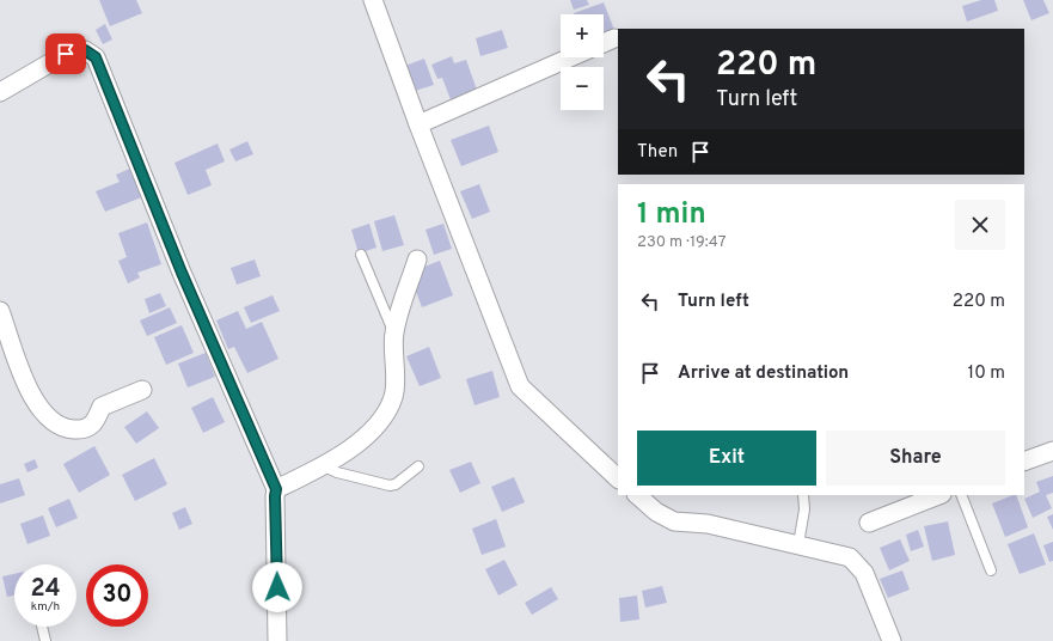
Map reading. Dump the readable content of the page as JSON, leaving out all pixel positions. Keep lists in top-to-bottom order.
{
  "page": {
    "map_buttons": ["+", "−"],
    "turn": ["220 m", "Turn left"],
    "then": "Then",
    "heading": ["1 min", "230 m · 19:47"],
    "list": [
      {
        "name": "Turn left",
        "value": "220 m"
      },
      {
        "name": "Arrive at destination",
        "value": "10 m"
      }
    ],
    "buttons": ["Exit", "Share"],
    "speed": "24 km/h",
    "limit": "30"
  }
}
